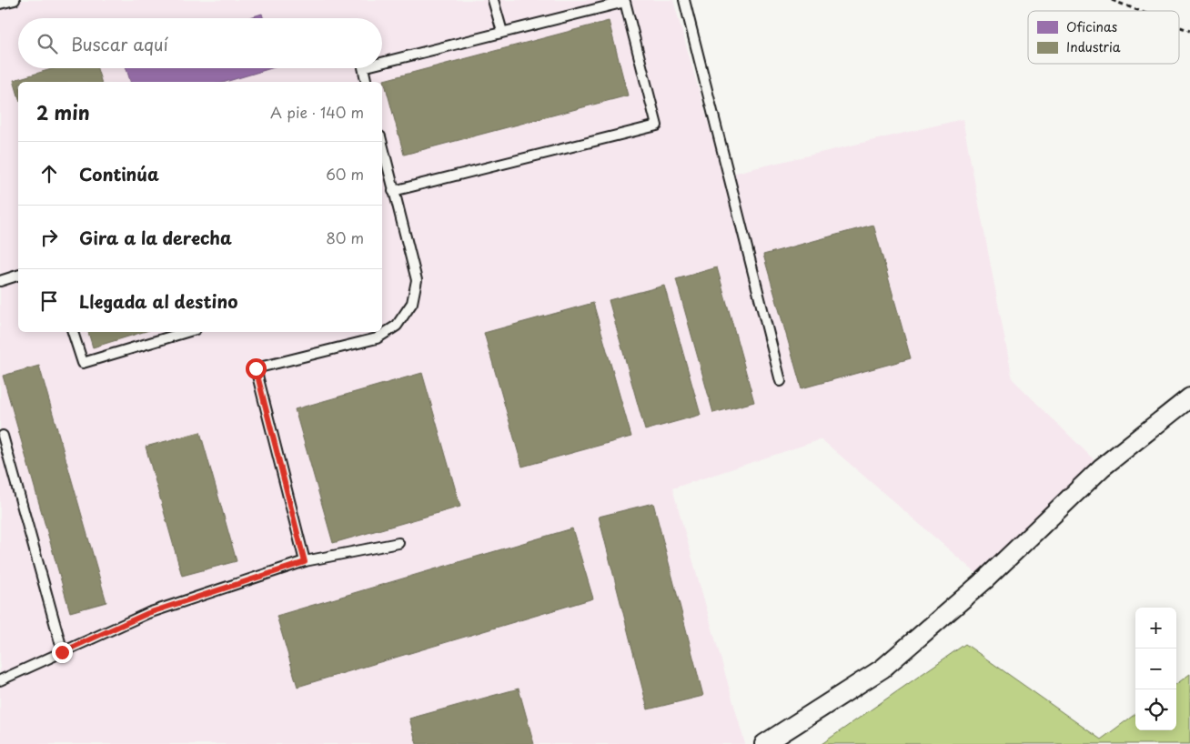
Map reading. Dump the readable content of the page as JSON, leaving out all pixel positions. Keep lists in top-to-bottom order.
{
  "legend": ["Oficinas", "Industria"],
  "page": {
    "search": "Buscar aquí",
    "heading": ["2 min", "A pie · 140 m"],
    "list": [
      ["Continúa", "60 m"],
      ["Gira a la derecha", "80 m"],
      "Llegada al destino"
    ],
    "map_buttons": ["+", "−"]
  }
}
